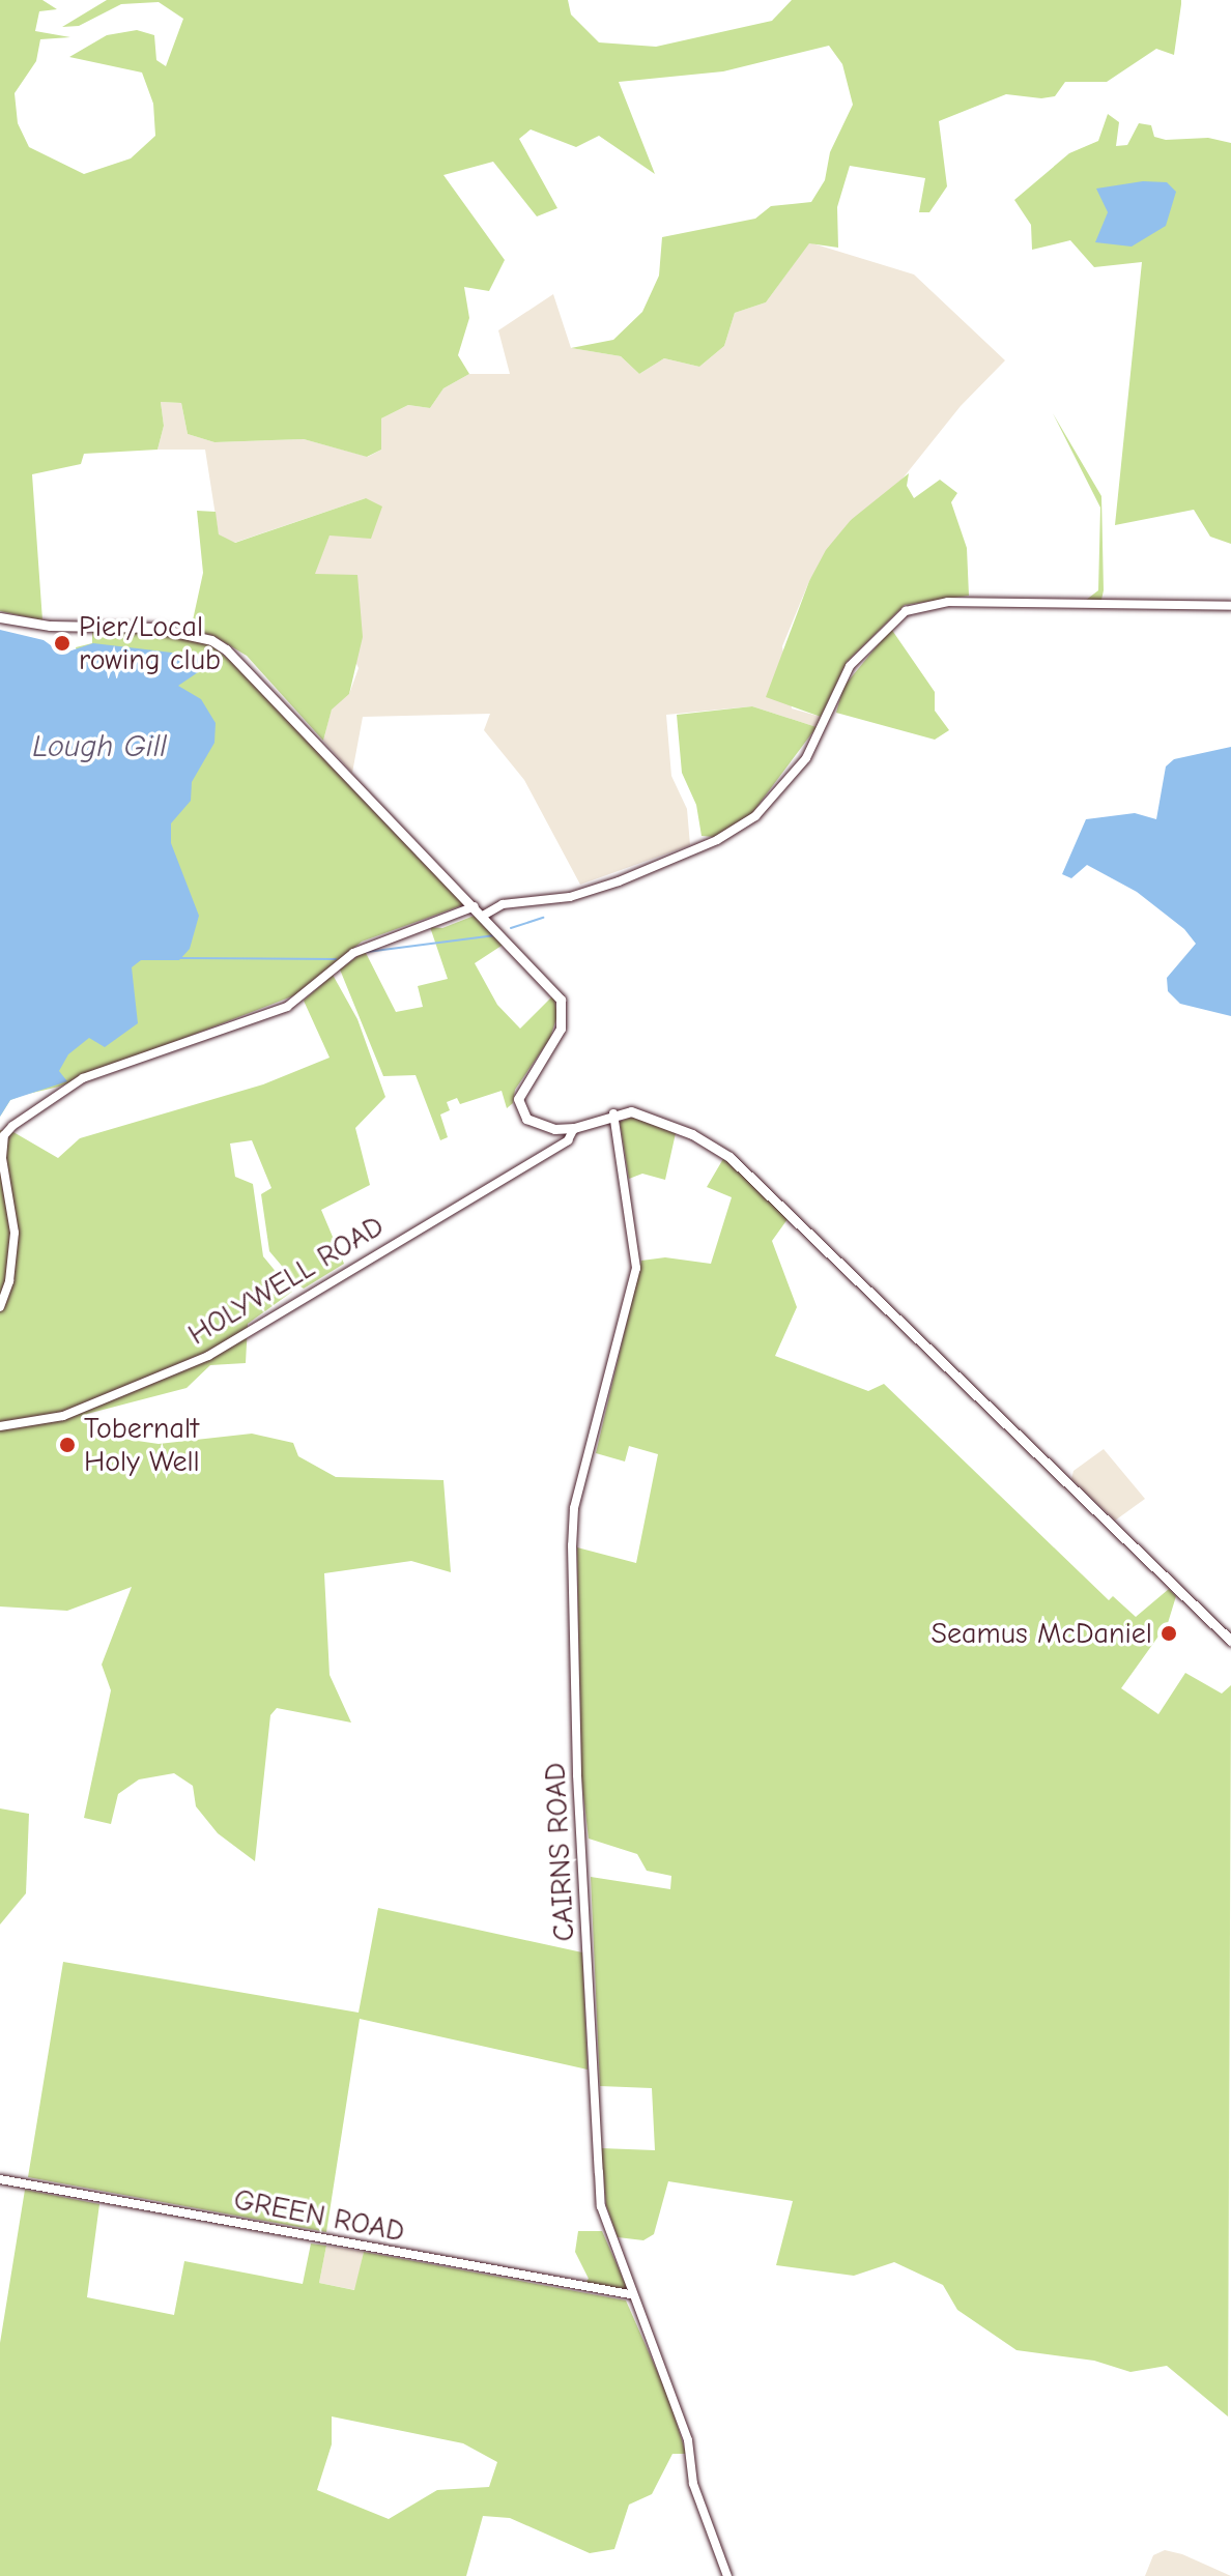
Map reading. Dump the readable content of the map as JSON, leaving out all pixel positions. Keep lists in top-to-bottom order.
{
  "streets": {
    "street": ["HOLYWELL ROAD", "CAIRNS ROAD", "GREEN ROAD"]
  },
  "crossings": [
    ["CAIRNS ROAD", "GREEN ROAD"]
  ],
  "water": ["Lough Gill"],
  "places": ["Pier/Local rowing club", "Tobernalt Holy Well", "Seamus McDaniel"]
}
